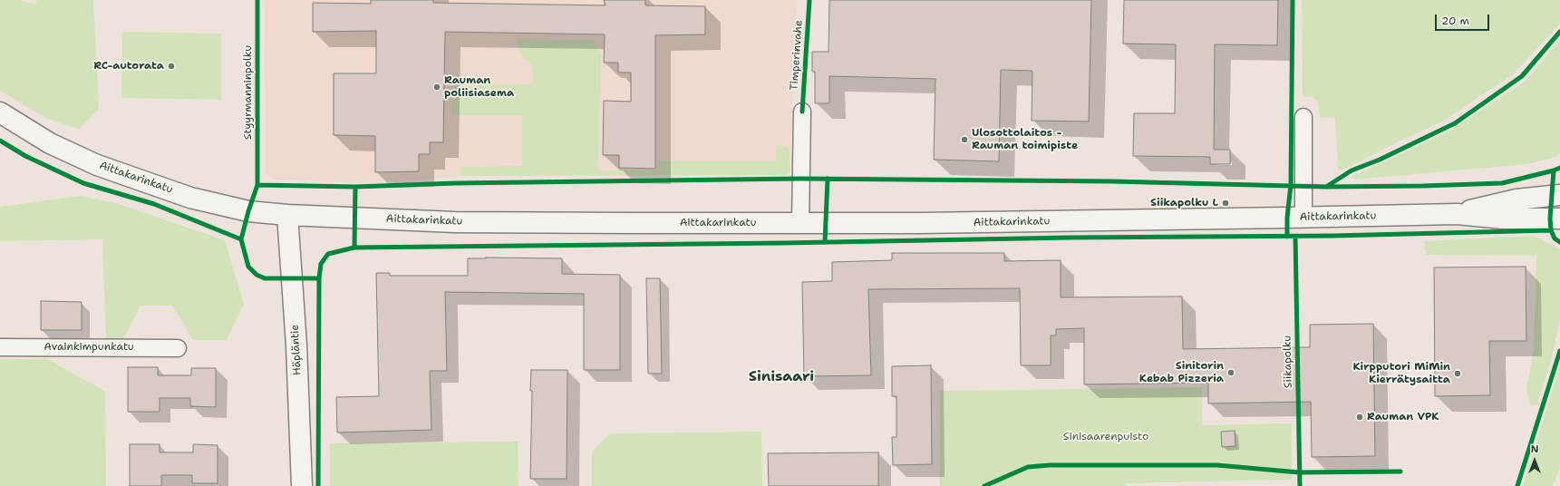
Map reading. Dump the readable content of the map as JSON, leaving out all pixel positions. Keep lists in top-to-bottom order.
{
  "streets": {
    "main road": ["Aittakarinkatu", "Häpläntie"],
    "street": ["Avainkimpunkatu"],
    "cycle path": ["Timperinvahe", "Styyrmanninpolku", "Siikapolku"]
  },
  "crossings": [
    ["Aittakarinkatu", "Häpläntie"]
  ],
  "districts": ["Sinisaari"],
  "parks": ["Sinisaarenpuisto"],
  "places": [
    "RC-autorata",
    "Rauman poliisiasema",
    "Ulosottolaitos - Rauman toimipiste",
    "Siikapolku L",
    "Sinitorin Kebab Pizzeria",
    "Kirpputori MiMin Kierrätysaitta",
    "Rauman VPK"
  ],
  "scale_bar": "20 m",
  "north": "top"
}
